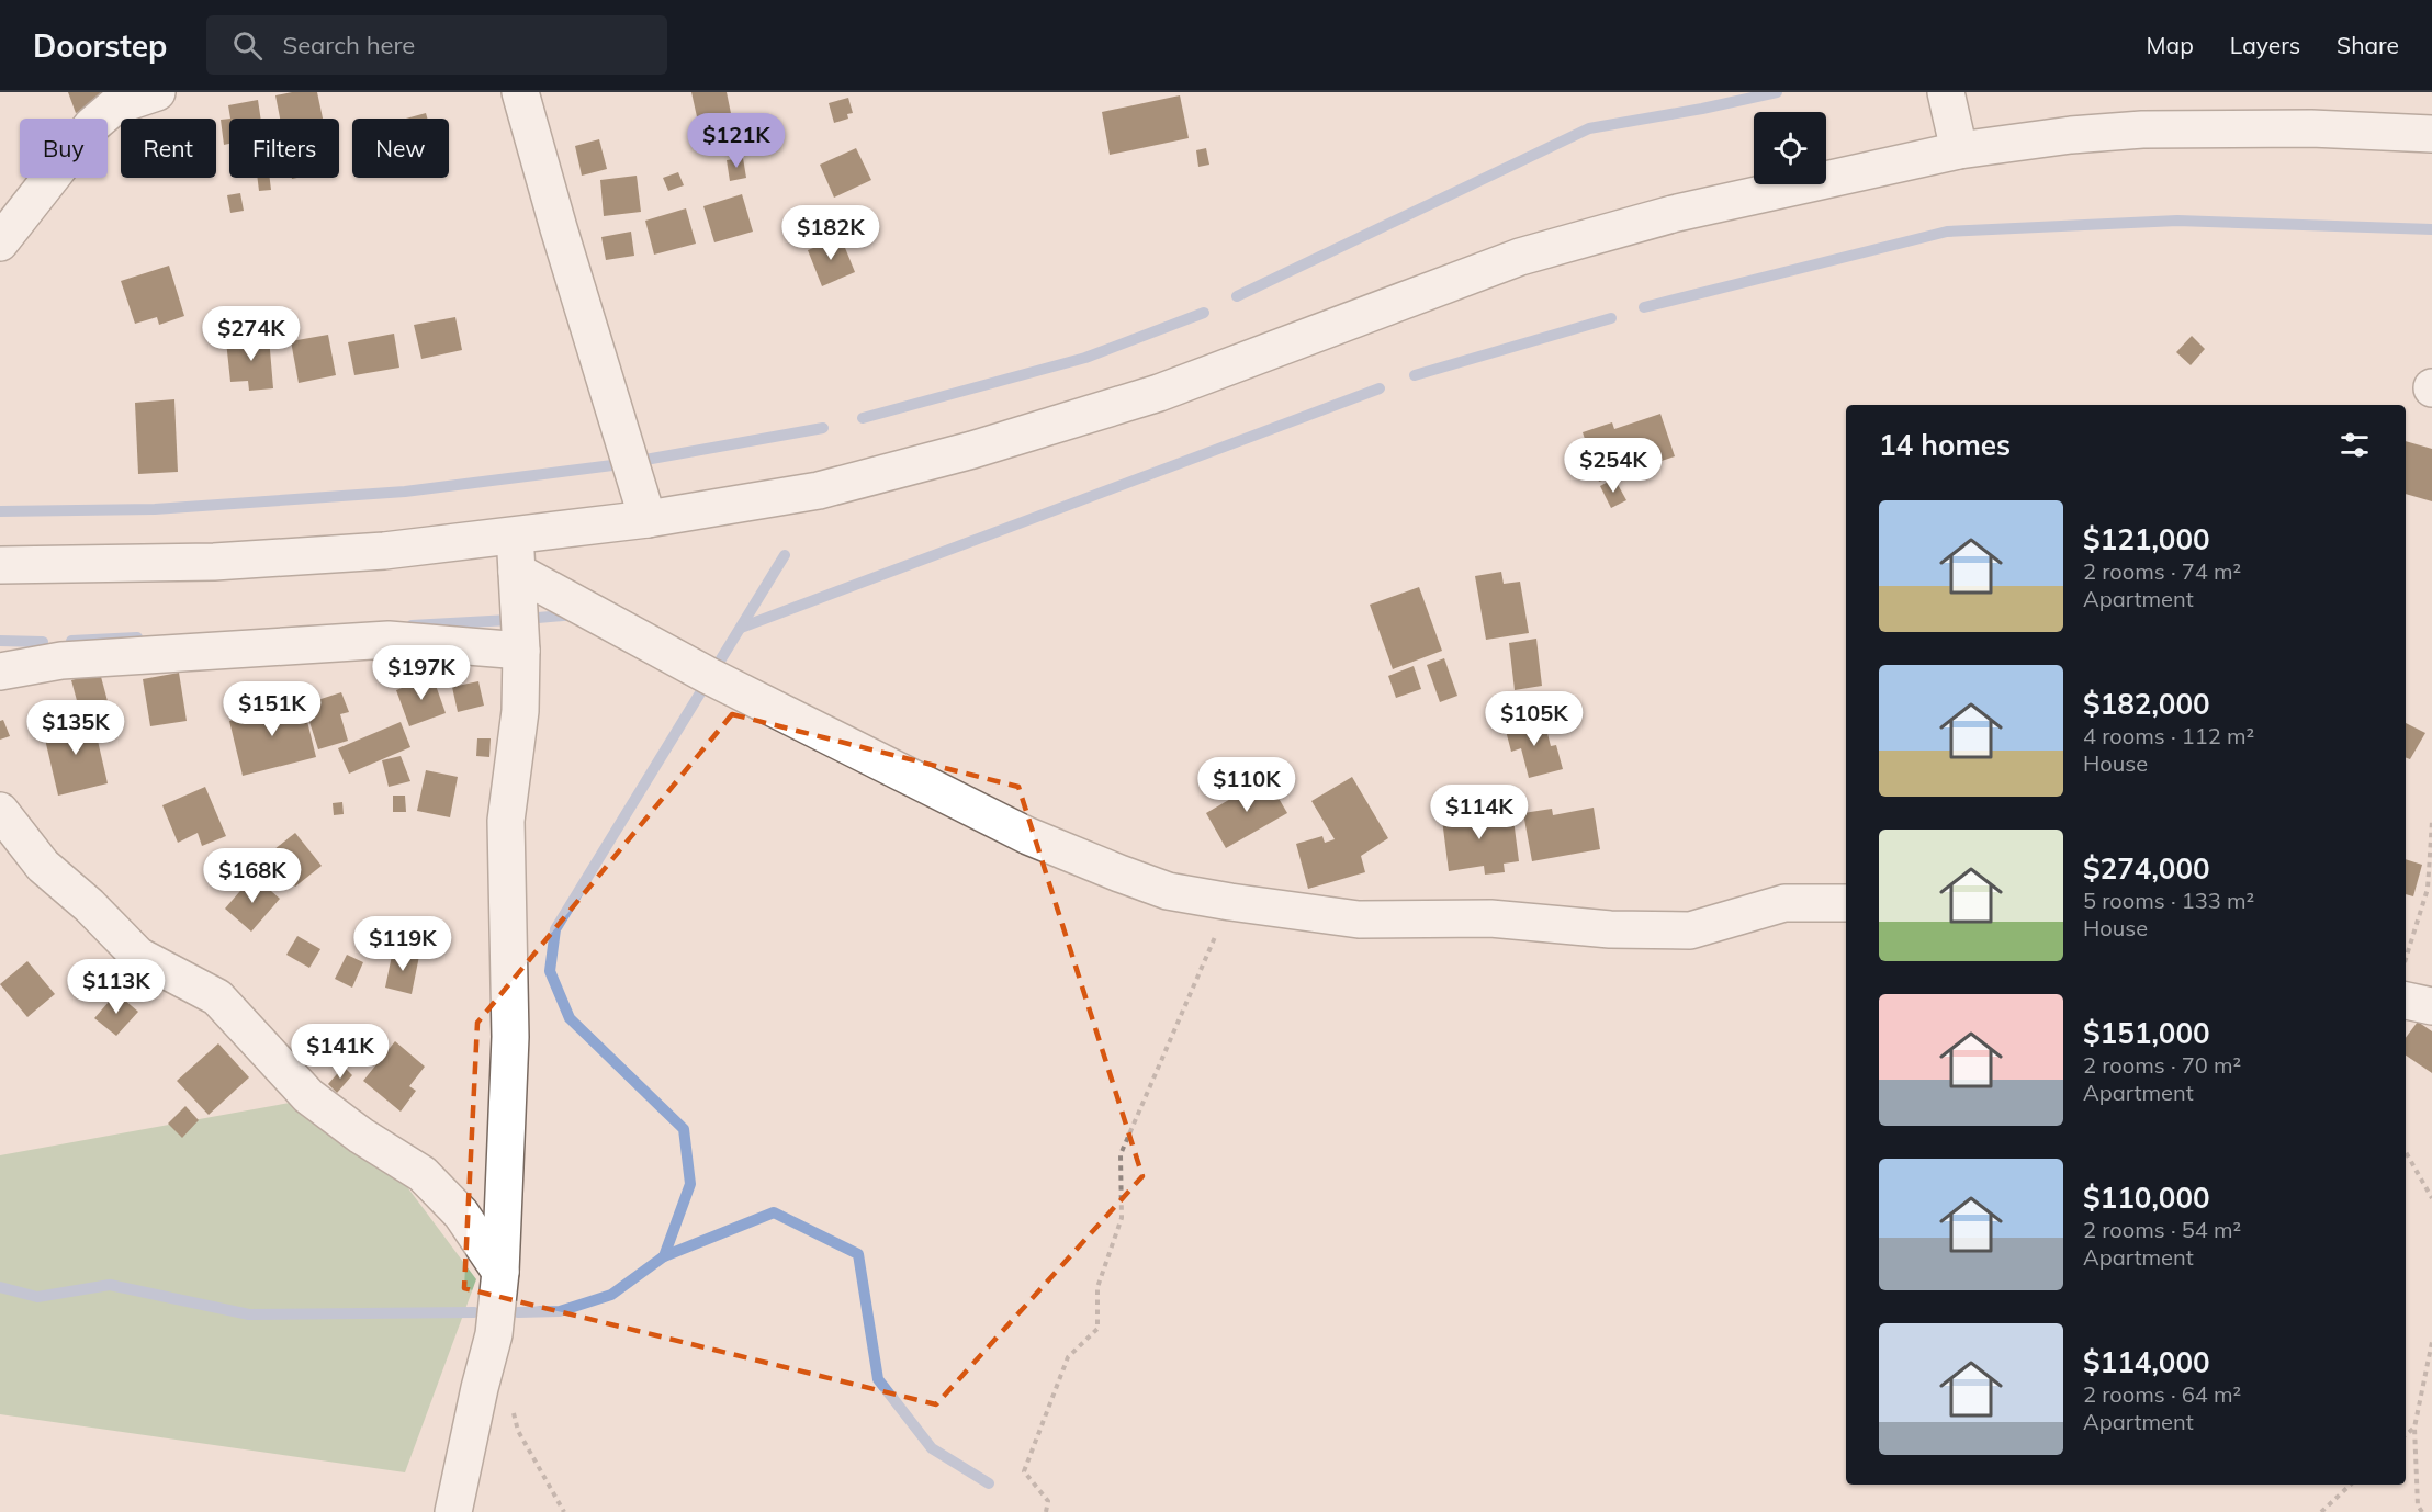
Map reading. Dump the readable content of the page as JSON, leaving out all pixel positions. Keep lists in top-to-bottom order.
{
  "page": {
    "header": "Doorstep",
    "search": "Search here",
    "nav": ["Map", "Layers", "Share"],
    "price": [
      "$121K",
      "$182K",
      "$274K",
      "$254K",
      "$197K",
      "$151K",
      "$105K",
      "$135K",
      "$110K",
      "$114K",
      "$168K",
      "$119K",
      "$113K",
      "$141K"
    ],
    "chip": [
      "Buy",
      "Rent",
      "Filters",
      "New"
    ],
    "heading": "14 homes",
    "list": [
      {
        "name": "$121,000",
        "note": "2 rooms · 74 m² · Apartment"
      },
      {
        "name": "$182,000",
        "note": "4 rooms · 112 m² · House"
      },
      {
        "name": "$274,000",
        "note": "5 rooms · 133 m² · House"
      },
      {
        "name": "$151,000",
        "note": "2 rooms · 70 m² · Apartment"
      },
      {
        "name": "$110,000",
        "note": "2 rooms · 54 m² · Apartment"
      },
      {
        "name": "$114,000",
        "note": "2 rooms · 64 m² · Apartment"
      }
    ]
  }
}
